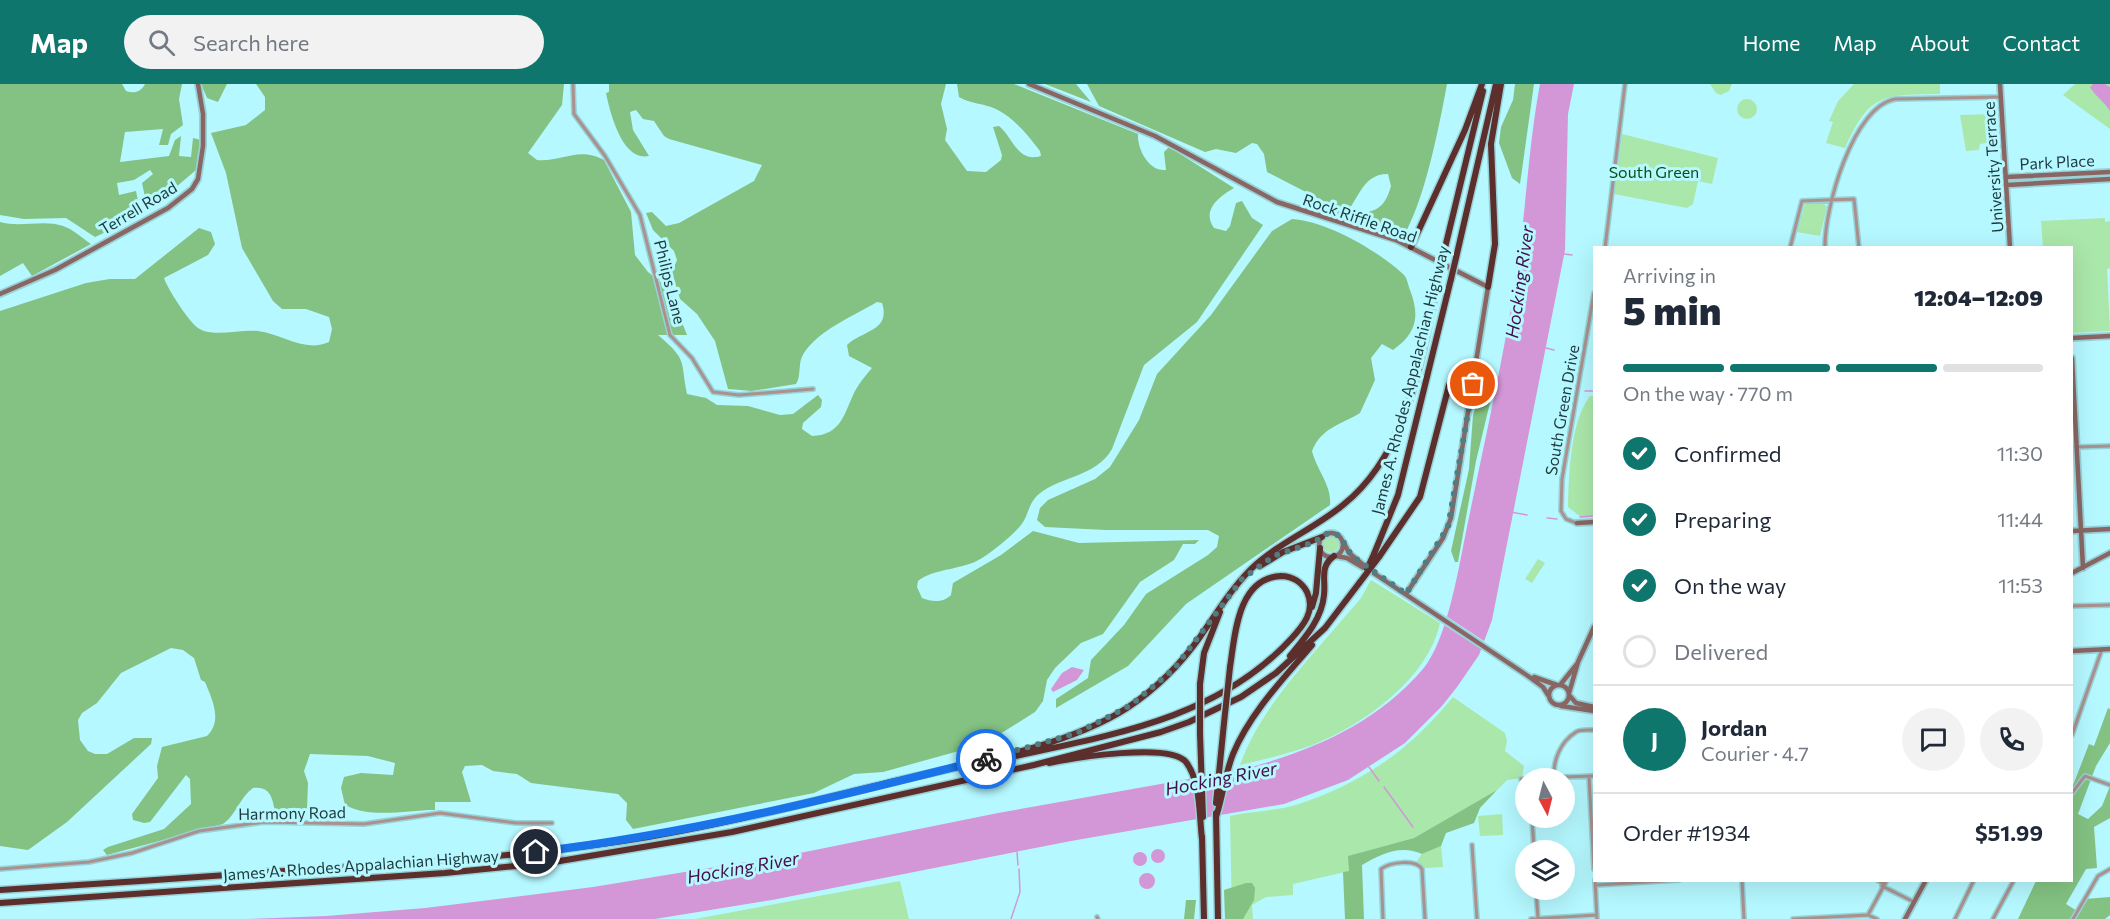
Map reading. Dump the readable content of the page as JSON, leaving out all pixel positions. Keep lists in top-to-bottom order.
{
  "streets": {
    "highway": ["James A. Rhodes Appalachian Highway"],
    "street": [
      "Park Place",
      "University Terrace",
      "Terrell Road",
      "Rock Riffle Road",
      "Philips Lane",
      "South Green Drive",
      "Harmony Road"
    ]
  },
  "crossings": [
    ["Park Place", "University Terrace"]
  ],
  "water": ["Hocking River"],
  "parks": ["South Green"],
  "north": "bottom",
  "page": {
    "header": "Map",
    "search": "Search here",
    "nav": [
      "Home",
      "Map",
      "About",
      "Contact"
    ],
    "heading": ["5 min", "Arriving in", "12:04–12:09"],
    "panel": [
      "Jordan",
      "Courier · 4.7",
      "Order #1934",
      "$51.99"
    ],
    "bar": "On the way · 770 m",
    "list": [
      ["Confirmed", "11:30"],
      ["Preparing", "11:44"],
      ["On the way", "11:53"],
      "Delivered"
    ],
    "round": "J"
  }
}
